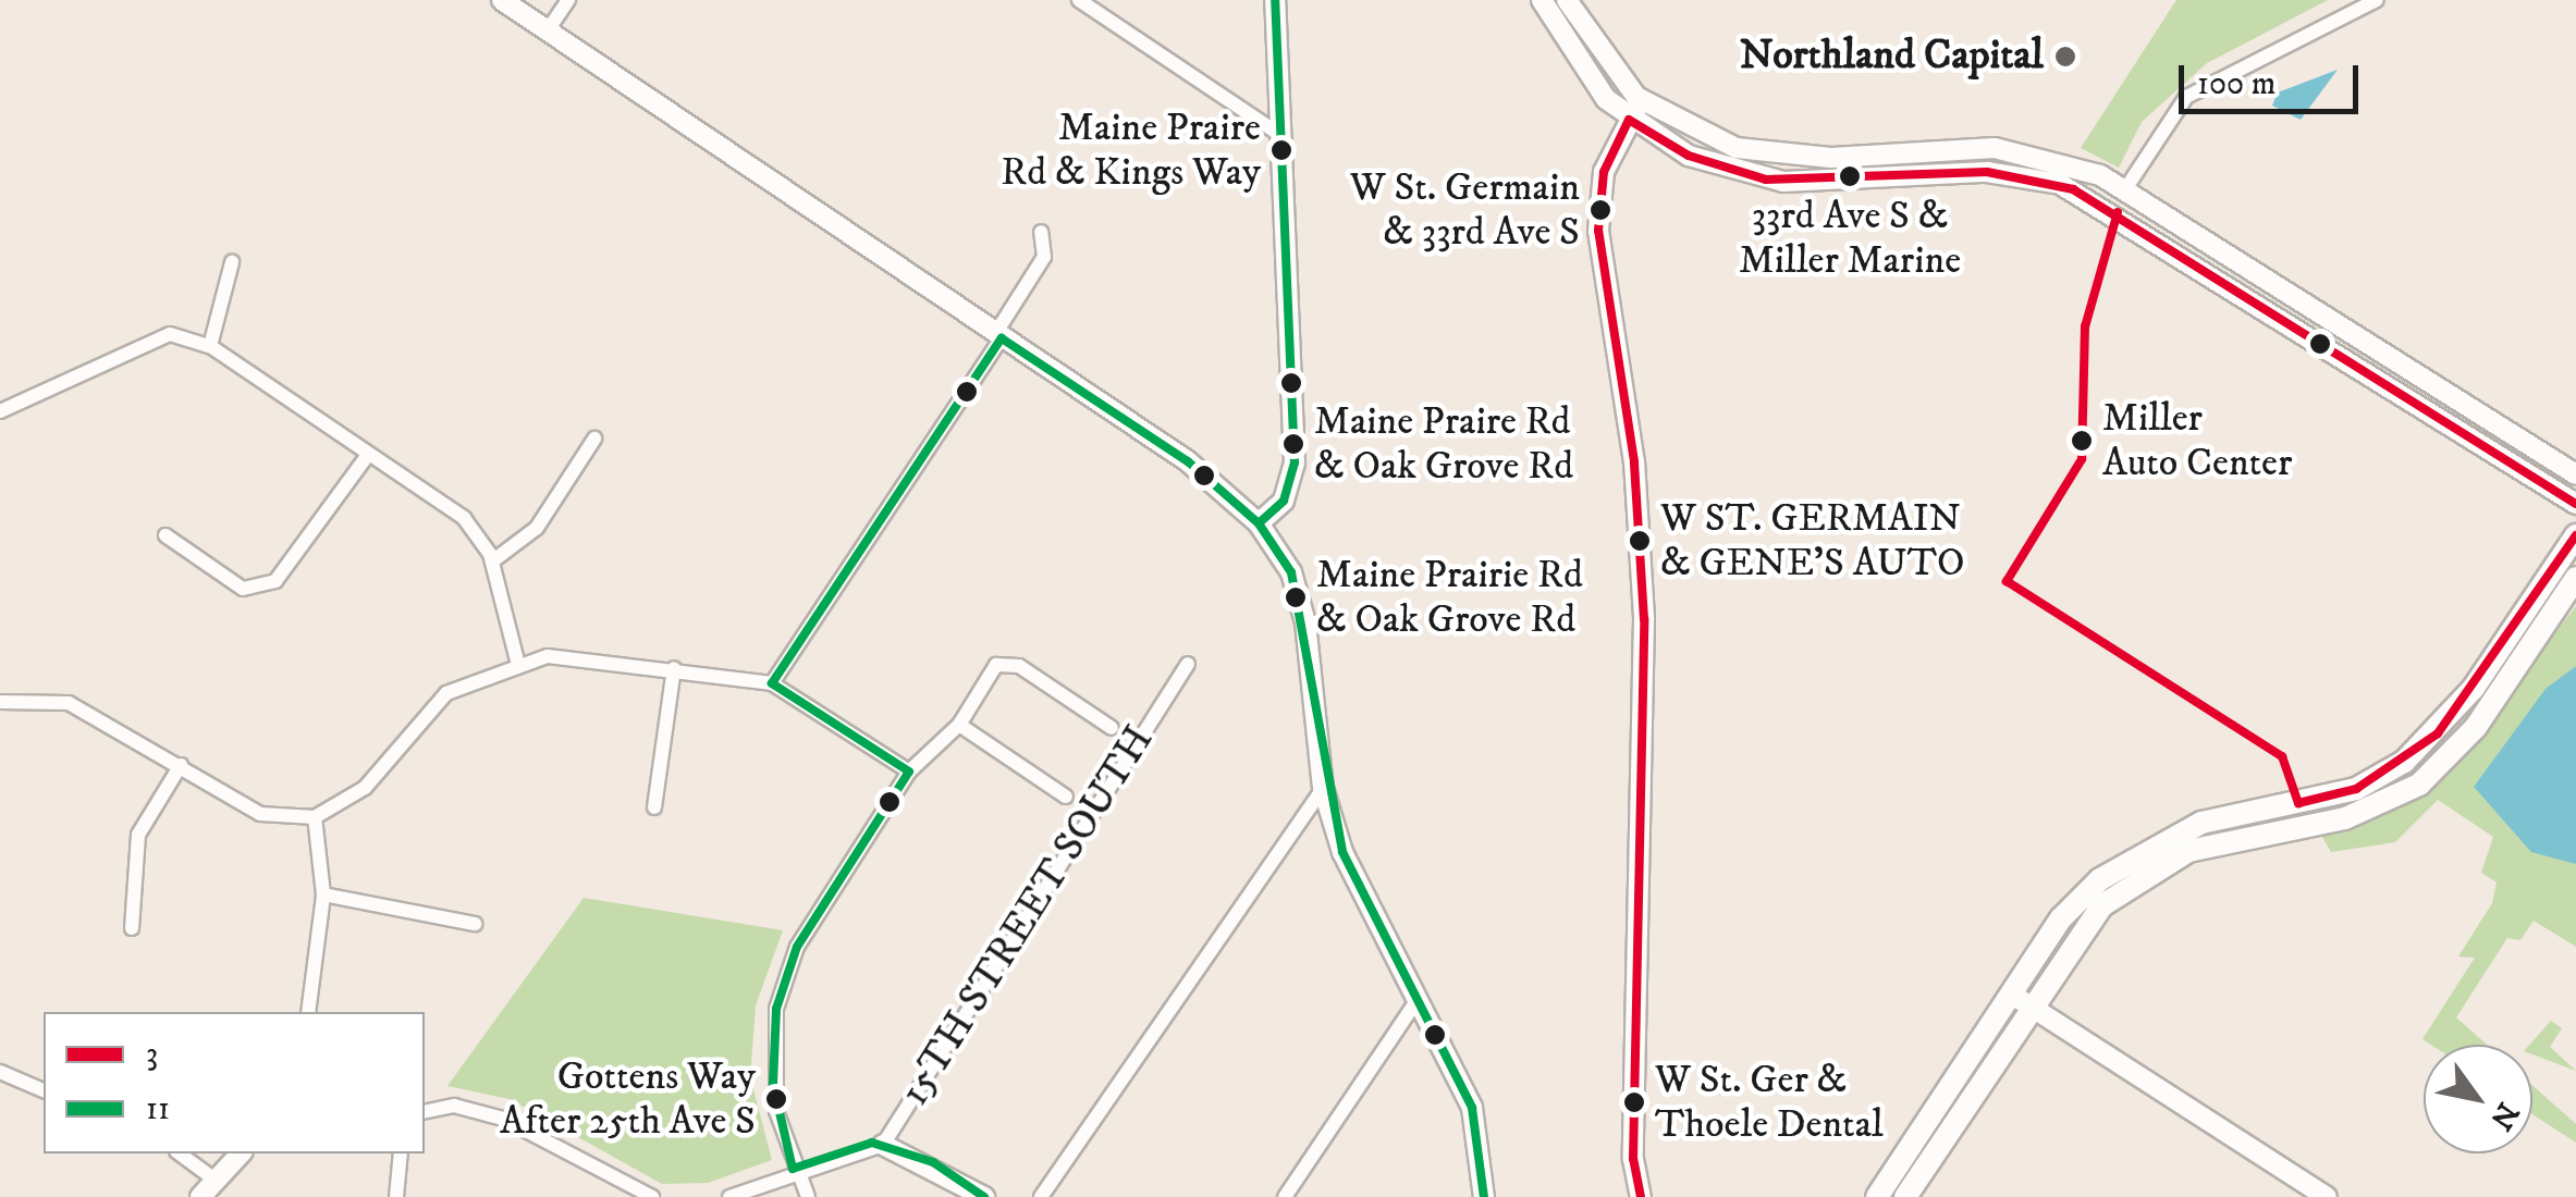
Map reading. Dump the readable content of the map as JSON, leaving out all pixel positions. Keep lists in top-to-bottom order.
{
  "streets": {
    "street": ["15TH STREET SOUTH"]
  },
  "places": [
    "Northland Capital",
    "Maine Praire Rd & Kings Way",
    "33rd Ave S & Miller Marine",
    "W St. Germain & 33rd Ave S",
    "Miller Auto Center",
    "Maine Praire Rd & Oak Grove Rd",
    "W ST. GERMAIN & GENE'S AUTO",
    "Maine Prairie Rd & Oak Grove Rd",
    "Gottens Way After 25th Ave S",
    "W St. Ger & Thoele Dental"
  ],
  "lines": ["transit line 11", "transit line 3"],
  "legend": ["3", "11"],
  "scale_bar": "100 m",
  "north": "bottom right"
}
